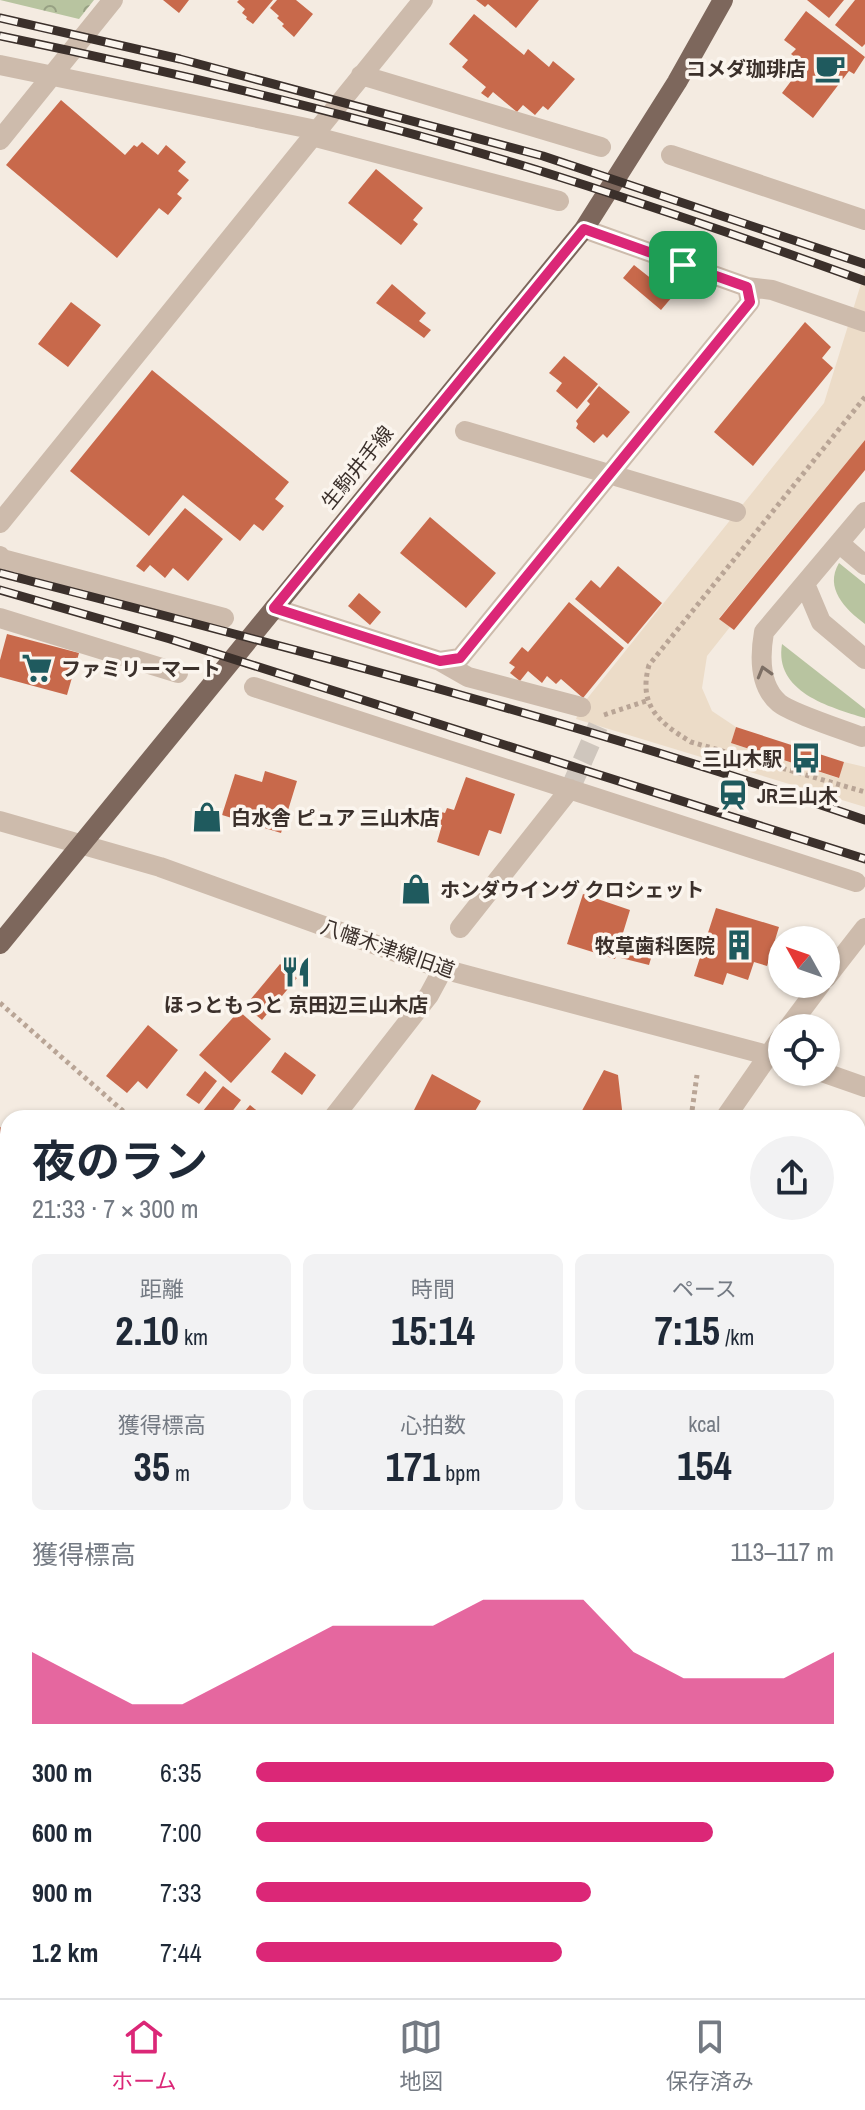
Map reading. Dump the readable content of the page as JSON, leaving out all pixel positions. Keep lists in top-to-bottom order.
{
  "streets": {
    "main road": ["生駒井手線"],
    "street": ["八幡木津線旧道"]
  },
  "crossings": [
    ["生駒井手線", "八幡木津線旧道"]
  ],
  "places": {
    "cafe": ["コメダ珈琲店"],
    "supermarket": ["ファミリーマート"],
    "bus stop": ["三山木駅"],
    "station": ["JR三山木"],
    "shop": ["白水舎 ピュア 三山木店", "ホンダウイング クロシェット"],
    "building": ["牧草歯科医院"],
    "restaurant": ["ほっともっと 京田辺三山木店"]
  },
  "north": "top left",
  "page": {
    "heading": ["夜のラン", "21:33 · 7 × 300 m"],
    "stats": [
      ["距離", "2.10 km"],
      ["時間", "15:14"],
      ["ペース", "7:15 /km"],
      ["獲得標高", "35 m"],
      ["心拍数", "171 bpm"],
      ["kcal", "154"]
    ],
    "chart": ["獲得標高", "113–117 m"],
    "list": [
      {
        "name": "300 m",
        "note": "6:35"
      },
      {
        "name": "600 m",
        "note": "7:00"
      },
      {
        "name": "900 m",
        "note": "7:33"
      },
      {
        "name": "1.2 km",
        "note": "7:44"
      }
    ],
    "tabs": ["ホーム", "地図", "保存済み"]
  }
}
